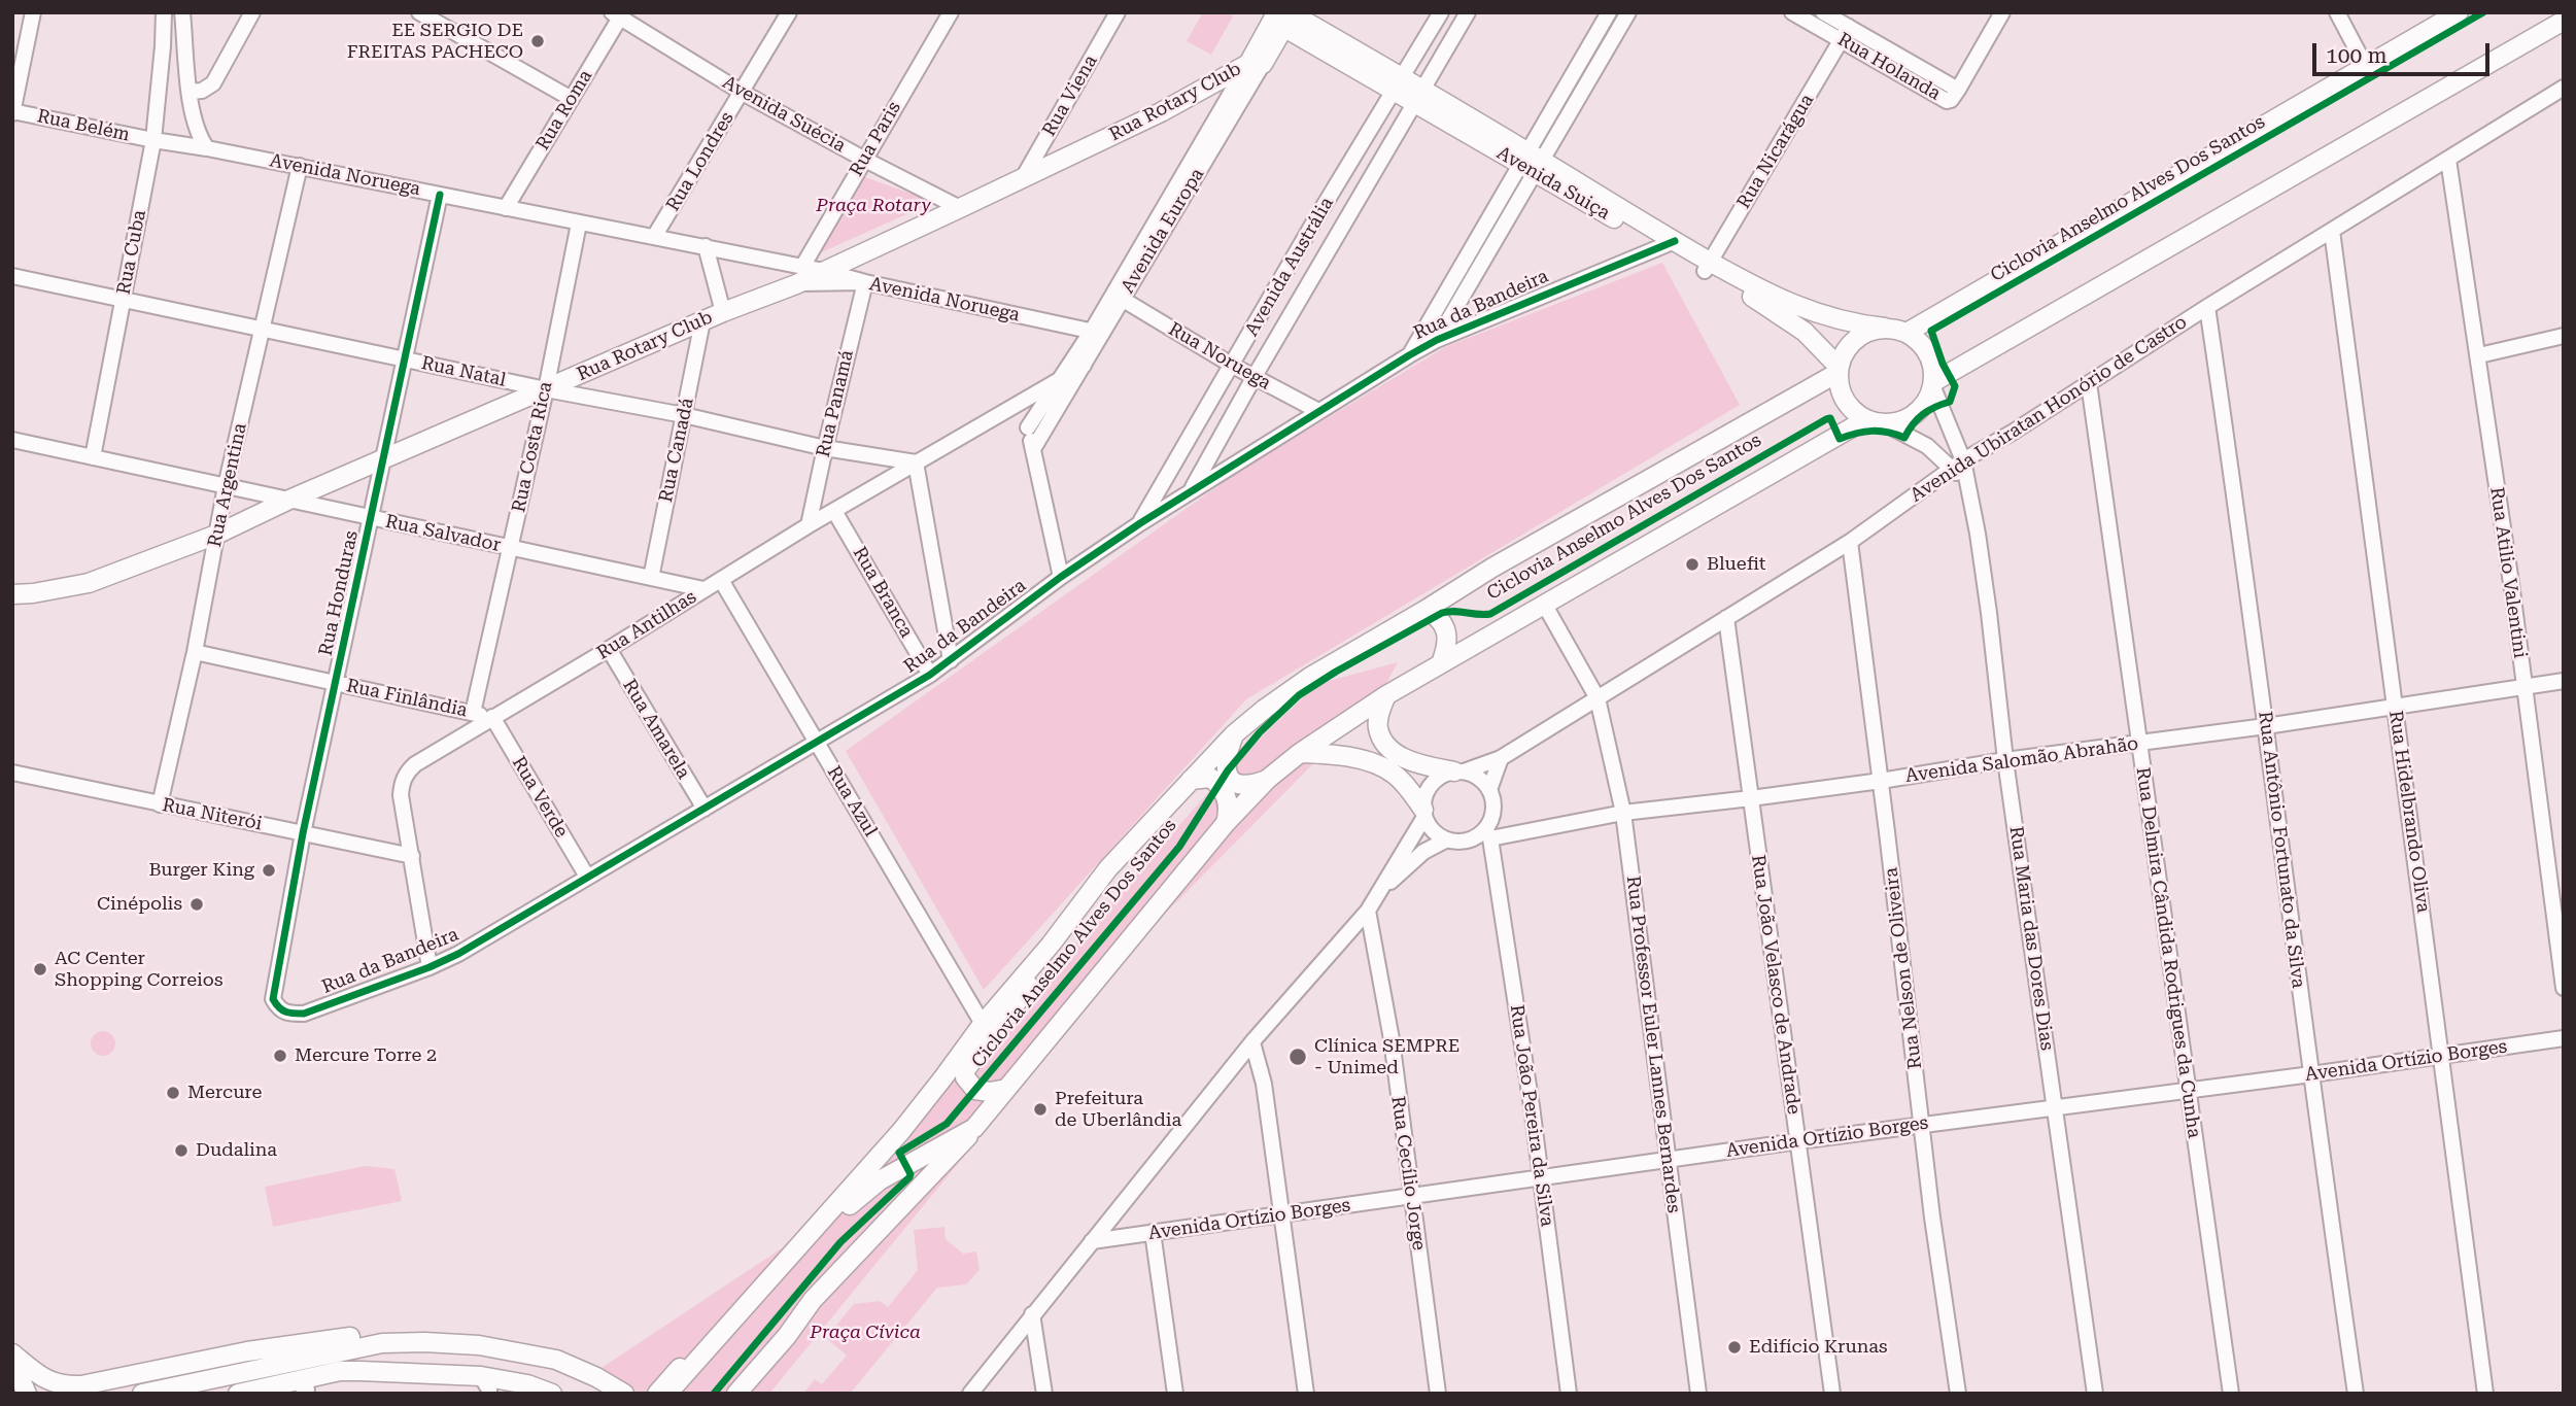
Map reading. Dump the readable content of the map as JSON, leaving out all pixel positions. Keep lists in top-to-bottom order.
{
  "streets": {
    "main road": ["Rua Rotary Club", "Avenida Suiça", "Avenida Europa"],
    "street": [
      "Rua Holanda",
      "Rua Viena",
      "Rua Roma",
      "Avenida Suécia",
      "Rua Belém",
      "Rua Paris",
      "Rua Nicarágua",
      "Rua Londres",
      "Avenida Noruega",
      "Rua Cuba",
      "Avenida Austrália",
      "Rua da Bandeira",
      "Rua Noruega",
      "Rua Natal",
      "Rua Panamá",
      "Avenida Ubiratan Honório de Castro",
      "Rua Costa Rica",
      "Rua Canadá",
      "Rua Argentina",
      "Rua Salvador",
      "Rua Atilio Valentini",
      "Rua Branca",
      "Rua Honduras",
      "Rua Antilhas",
      "Rua Finlândia",
      "Rua Amarela",
      "Avenida Salomão Abrahão",
      "Rua Verde",
      "Rua Azul",
      "Rua Hidelbrando Oliva",
      "Rua Niterói",
      "Rua Antônio Fortunato da Silva",
      "Rua Maria das Dores Dias",
      "Rua Delmira Cândida Rodrigues da Cunha",
      "Rua Nelson de Oliveira",
      "Rua João Velasco de Andrade",
      "Rua Professor Euler Lannes Bernardes",
      "Avenida Ortízio Borges",
      "Rua João Pereira da Silva",
      "Rua Cecílio Jorge"
    ],
    "cycle path": ["Ciclovia Anselmo Alves Dos Santos"]
  },
  "crossings": [
    ["Rua Holanda", "Rua Nicarágua"],
    ["Rua Viena", "Rua Rotary Club"],
    ["Rua Rotary Club", "Avenida Suécia"],
    ["Rua Rotary Club", "Rua Paris"],
    ["Rua Rotary Club", "Avenida Noruega"],
    ["Rua Rotary Club", "Avenida Europa"],
    ["Rua Rotary Club", "Rua Natal"],
    ["Rua Rotary Club", "Rua Costa Rica"],
    ["Rua Rotary Club", "Rua Canadá"],
    ["Rua Rotary Club", "Rua Argentina"],
    ["Rua Rotary Club", "Rua Salvador"],
    ["Rua Rotary Club", "Rua Honduras"],
    ["Rua Roma", "Avenida Suécia"],
    ["Rua Roma", "Avenida Noruega"],
    ["Avenida Suécia", "Rua Paris"],
    ["Avenida Suécia", "Rua Londres"],
    ["Rua Belém", "Avenida Noruega"],
    ["Rua Belém", "Rua Cuba"],
    ["Rua Paris", "Avenida Noruega"],
    ["Rua Nicarágua", "Avenida Suiça"],
    ["Rua Londres", "Avenida Noruega"],
    ["Avenida Noruega", "Avenida Europa"],
    ["Avenida Noruega", "Rua Cuba"],
    ["Avenida Noruega", "Rua Panamá"],
    ["Avenida Noruega", "Rua Costa Rica"],
    ["Avenida Noruega", "Rua Argentina"],
    ["Avenida Noruega", "Rua Honduras"],
    ["Avenida Suiça", "Avenida Europa"],
    ["Avenida Suiça", "Avenida Austrália"],
    ["Avenida Suiça", "Rua da Bandeira"],
    ["Avenida Suiça", "Rua Maria das Dores Dias"],
    ["Avenida Europa", "Rua Noruega"],
    ["Avenida Europa", "Rua Antilhas"],
    ["Rua Cuba", "Rua Natal"],
    ["Rua Cuba", "Rua Salvador"],
    ["Avenida Austrália", "Rua da Bandeira"],
    ["Avenida Austrália", "Rua Noruega"],
    ["Rua da Bandeira", "Rua Noruega"],
    ["Rua da Bandeira", "Rua Branca"],
    ["Rua da Bandeira", "Rua Honduras"],
    ["Rua da Bandeira", "Rua Antilhas"],
    ["Rua da Bandeira", "Rua Amarela"],
    ["Rua da Bandeira", "Rua Verde"],
    ["Rua da Bandeira", "Rua Azul"],
    ["Rua Natal", "Rua Panamá"],
    ["Rua Natal", "Rua Costa Rica"],
    ["Rua Natal", "Rua Canadá"],
    ["Rua Natal", "Rua Argentina"],
    ["Rua Natal", "Rua Honduras"],
    ["Rua Natal", "Rua Antilhas"],
    ["Rua Panamá", "Rua Antilhas"],
    ["Avenida Ubiratan Honório de Castro", "Rua Atilio Valentini"],
    ["Avenida Ubiratan Honório de Castro", "Avenida Salomão Abrahão"],
    ["Avenida Ubiratan Honório de Castro", "Rua Hidelbrando Oliva"],
    ["Avenida Ubiratan Honório de Castro", "Rua Antônio Fortunato da Silva"],
    ["Avenida Ubiratan Honório de Castro", "Rua Maria das Dores Dias"],
    ["Avenida Ubiratan Honório de Castro", "Rua Delmira Cândida Rodrigues da Cunha"],
    ["Avenida Ubiratan Honório de Castro", "Rua Nelson de Oliveira"],
    ["Avenida Ubiratan Honório de Castro", "Rua João Velasco de Andrade"],
    ["Avenida Ubiratan Honório de Castro", "Rua Professor Euler Lannes Bernardes"],
    ["Avenida Ubiratan Honório de Castro", "Rua João Pereira da Silva"],
    ["Rua Costa Rica", "Rua Salvador"],
    ["Rua Costa Rica", "Rua Finlândia"],
    ["Rua Canadá", "Rua Salvador"],
    ["Rua Argentina", "Rua Salvador"],
    ["Rua Argentina", "Rua Finlândia"],
    ["Rua Argentina", "Rua Niterói"],
    ["Rua Salvador", "Rua Honduras"],
    ["Rua Salvador", "Rua Antilhas"],
    ["Rua Atilio Valentini", "Avenida Salomão Abrahão"],
    ["Rua Branca", "Rua Antilhas"],
    ["Rua Honduras", "Rua Finlândia"],
    ["Rua Honduras", "Rua Niterói"],
    ["Rua Antilhas", "Rua Finlândia"],
    ["Rua Antilhas", "Rua Amarela"],
    ["Rua Antilhas", "Rua Verde"],
    ["Rua Antilhas", "Rua Azul"],
    ["Rua Antilhas", "Rua Niterói"],
    ["Rua Finlândia", "Rua Verde"],
    ["Avenida Salomão Abrahão", "Rua Hidelbrando Oliva"],
    ["Avenida Salomão Abrahão", "Rua Antônio Fortunato da Silva"],
    ["Avenida Salomão Abrahão", "Rua Maria das Dores Dias"],
    ["Avenida Salomão Abrahão", "Rua Delmira Cândida Rodrigues da Cunha"],
    ["Avenida Salomão Abrahão", "Rua Nelson de Oliveira"],
    ["Avenida Salomão Abrahão", "Rua João Velasco de Andrade"],
    ["Avenida Salomão Abrahão", "Rua Professor Euler Lannes Bernardes"],
    ["Avenida Salomão Abrahão", "Rua João Pereira da Silva"],
    ["Rua Hidelbrando Oliva", "Avenida Ortízio Borges"],
    ["Rua Antônio Fortunato da Silva", "Avenida Ortízio Borges"],
    ["Rua Maria das Dores Dias", "Avenida Ortízio Borges"],
    ["Rua Delmira Cândida Rodrigues da Cunha", "Avenida Ortízio Borges"],
    ["Rua Nelson de Oliveira", "Avenida Ortízio Borges"],
    ["Rua João Velasco de Andrade", "Avenida Ortízio Borges"],
    ["Rua Professor Euler Lannes Bernardes", "Avenida Ortízio Borges"],
    ["Avenida Ortízio Borges", "Rua João Pereira da Silva"],
    ["Avenida Ortízio Borges", "Rua Cecílio Jorge"]
  ],
  "parks": ["Praça Rotary", "Praça Cívica"],
  "places": [
    "EE SERGIO DE FREITAS PACHECO",
    "Bluefit",
    "Burger King",
    "Cinépolis",
    "AC Center Shopping Correios",
    "Mercure Torre 2",
    "Clínica SEMPRE - Unimed",
    "Mercure",
    "Prefeitura de Uberlândia",
    "Dudalina",
    "Edifício Krunas"
  ],
  "scale_bar": "100 m"
}
